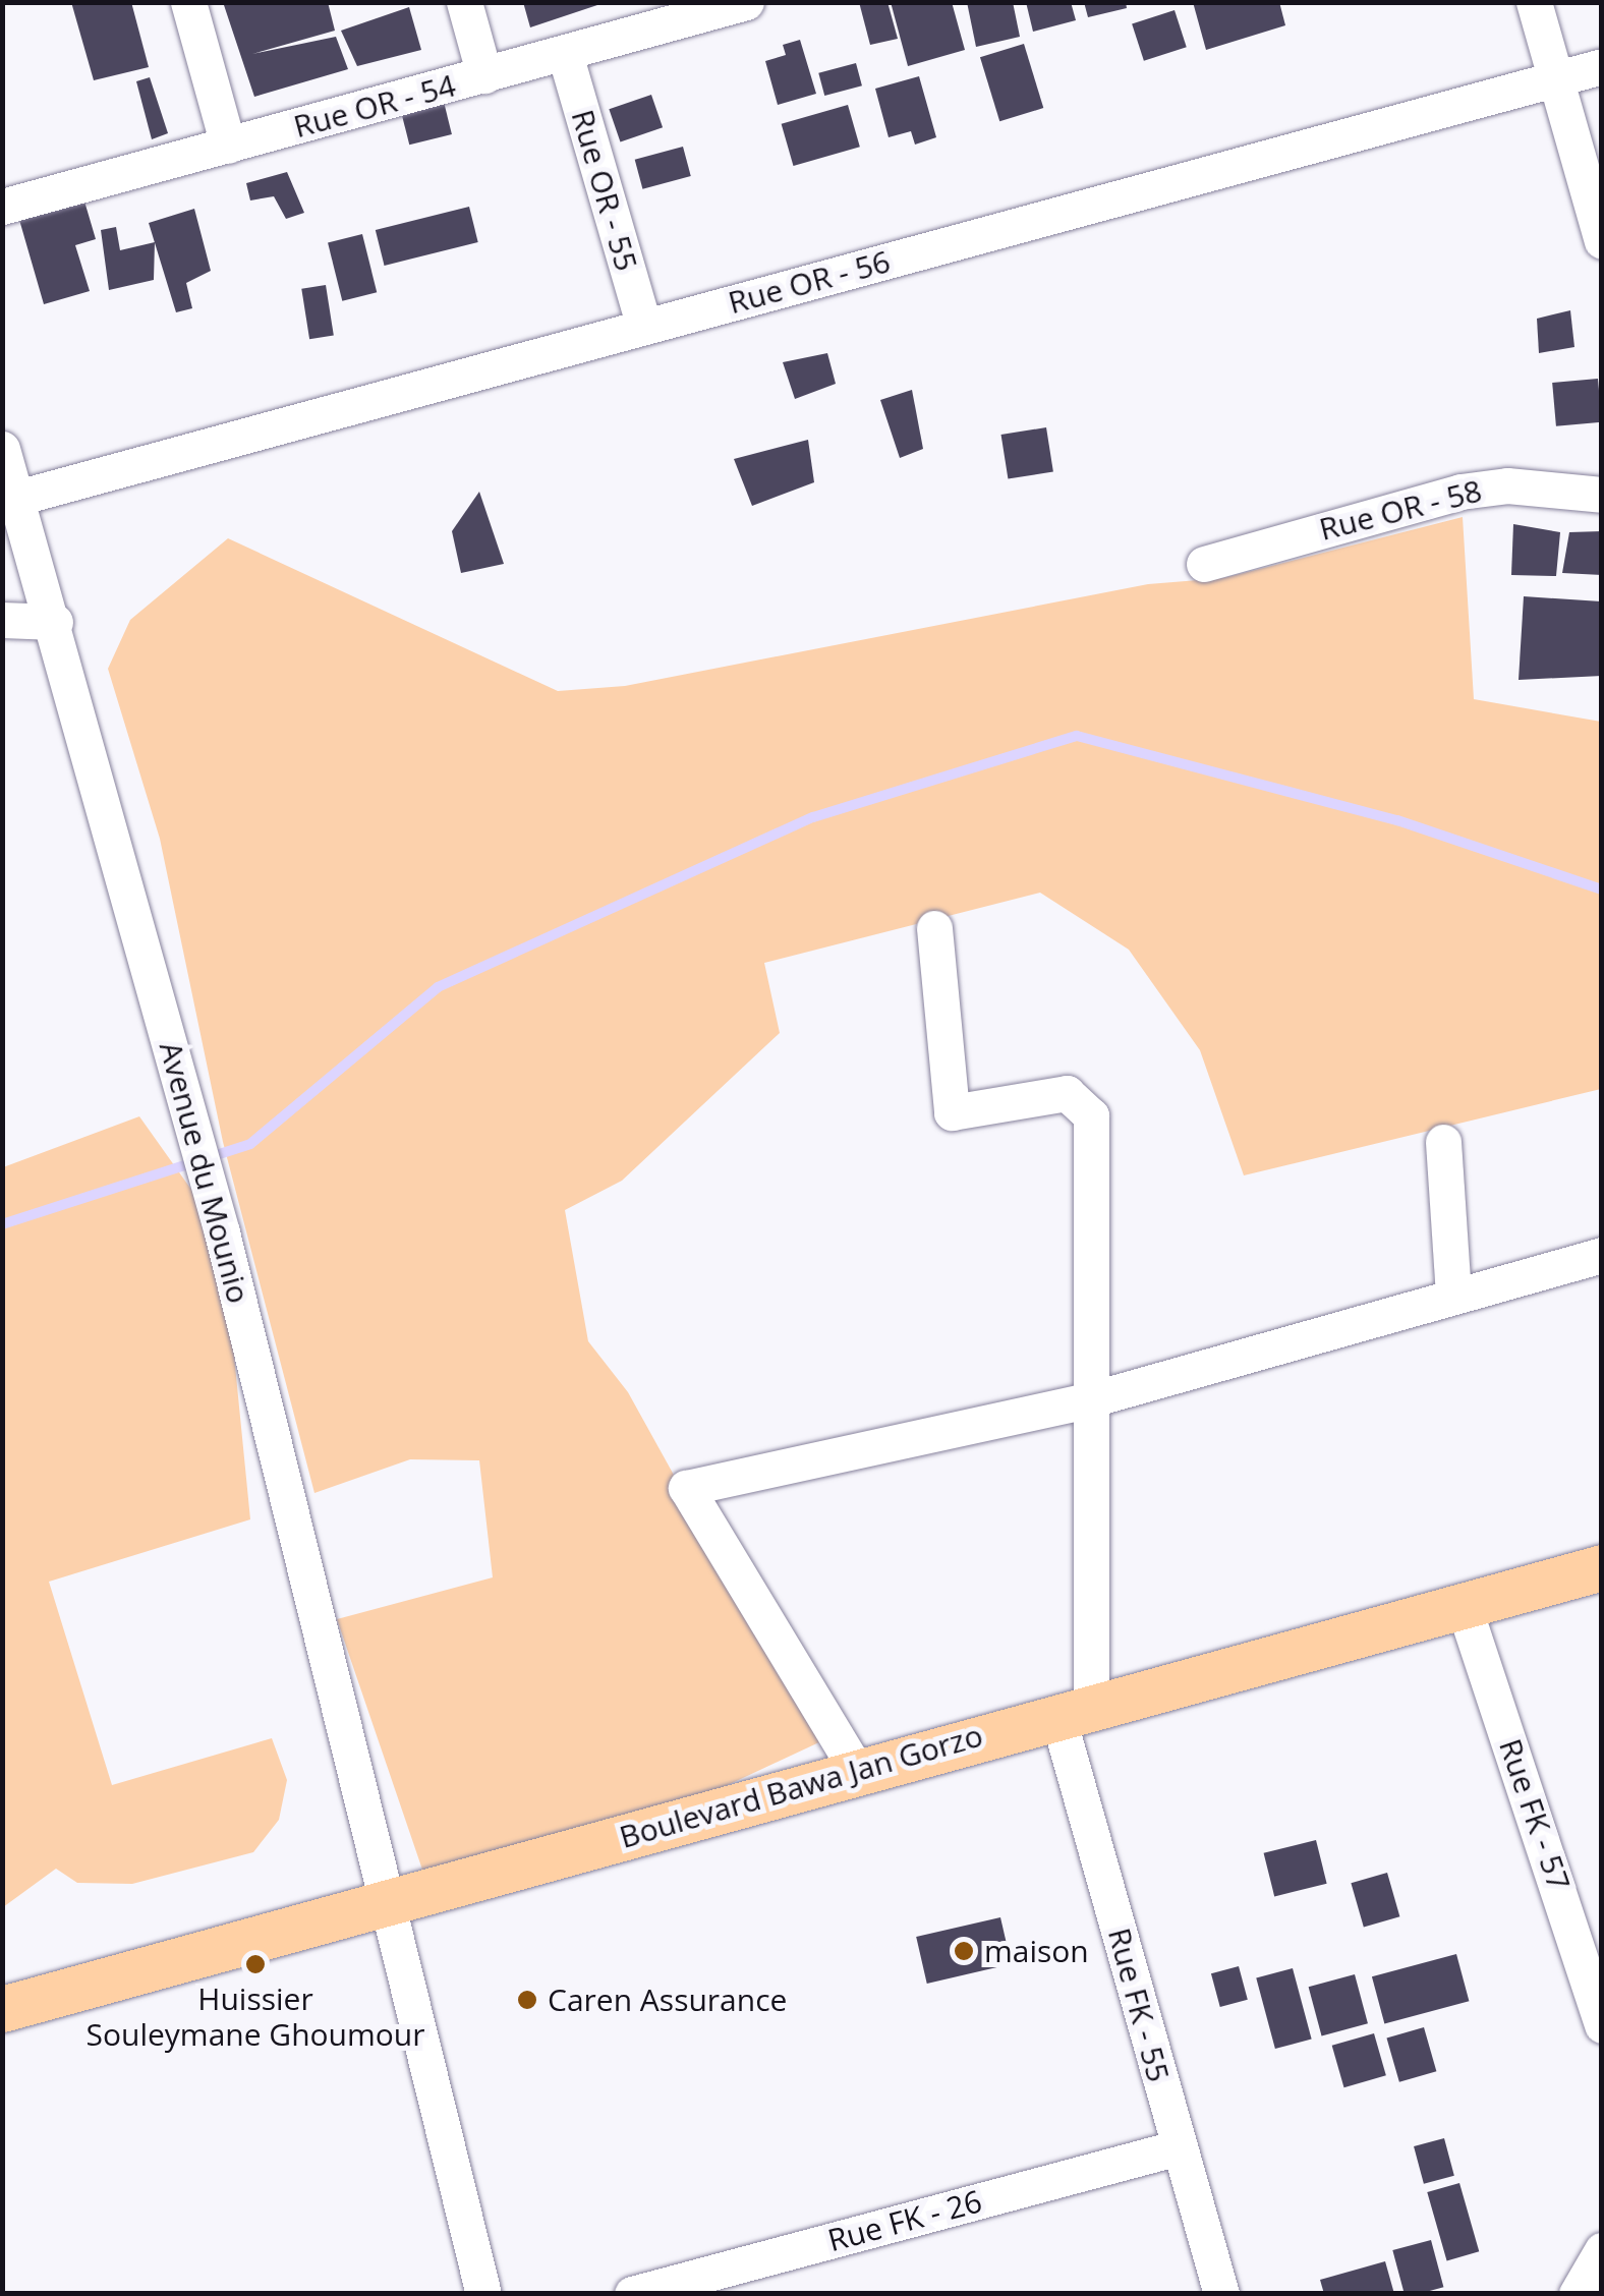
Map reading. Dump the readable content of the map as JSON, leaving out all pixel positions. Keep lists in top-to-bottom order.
{
  "streets": {
    "main road": ["Boulevard Bawa Jan Gorzo"],
    "street": [
      "Rue OR - 54",
      "Rue OR - 55",
      "Rue OR - 56",
      "Rue OR - 58",
      "Avenue du Mounio",
      "Rue FK - 57",
      "Rue FK - 55",
      "Rue FK - 26"
    ]
  },
  "crossings": [
    ["Rue OR - 54", "Rue OR - 55"],
    ["Rue OR - 55", "Rue OR - 56"],
    ["Rue OR - 56", "Avenue du Mounio"],
    ["Avenue du Mounio", "Boulevard Bawa Jan Gorzo"],
    ["Boulevard Bawa Jan Gorzo", "Rue FK - 57"],
    ["Boulevard Bawa Jan Gorzo", "Rue FK - 55"],
    ["Rue FK - 55", "Rue FK - 26"]
  ],
  "places": ["maison", "Huissier Souleymane Ghoumour", "Caren Assurance"]
}
